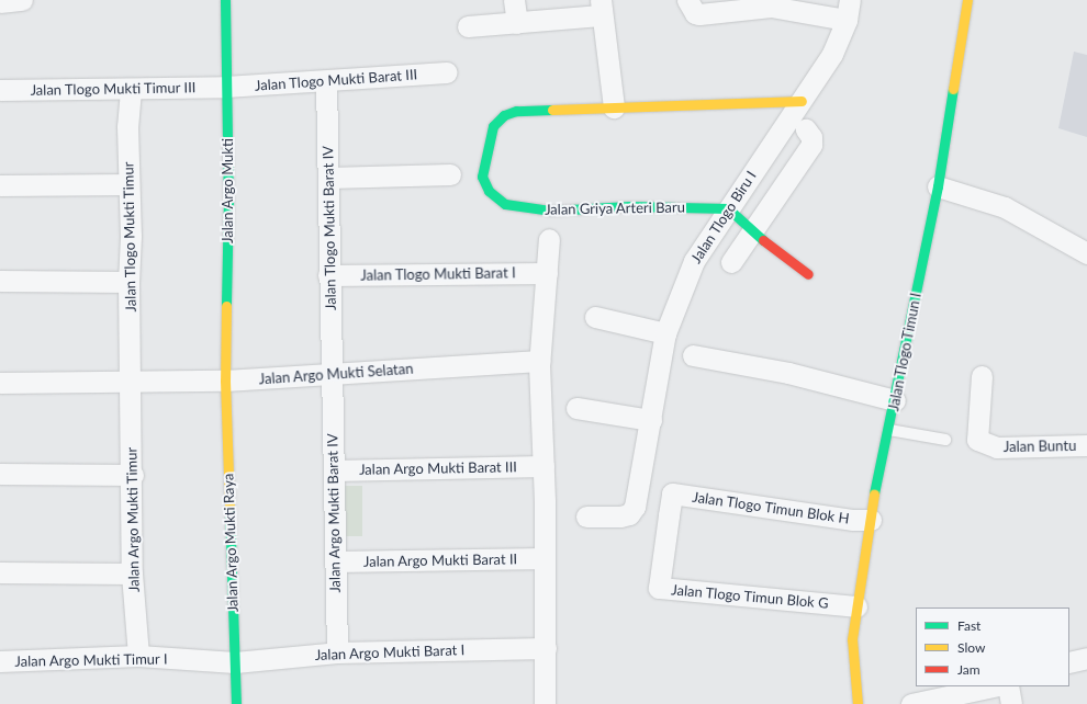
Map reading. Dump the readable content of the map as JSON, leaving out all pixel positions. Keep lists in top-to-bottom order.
{
  "streets": {
    "street": [
      "Jalan Tlogo Mukti Barat III",
      "Jalan Tlogo Mukti Timur III",
      "Jalan Argo Mukti",
      "Jalan Griya Arteri Baru",
      "Jalan Tlogo Biru I",
      "Jalan Tlogo Mukti Barat IV",
      "Jalan Tlogo Mukti Timur",
      "Jalan Tlogo Mukti Barat I",
      "Jalan Tlogo Timun I",
      "Jalan Argo Mukti Selatan",
      "Jalan Buntu",
      "Jalan Argo Mukti Barat III",
      "Jalan Tlogo Timun Blok H",
      "Jalan Argo Mukti Barat IV",
      "Jalan Argo Mukti Timur",
      "Jalan Argo Mukti Raya",
      "Jalan Argo Mukti Barat II",
      "Jalan Tlogo Timun Blok G",
      "Jalan Argo Mukti Barat I",
      "Jalan Argo Mukti Timur I"
    ]
  },
  "crossings": [
    ["Jalan Tlogo Mukti Barat III", "Jalan Tlogo Mukti Timur III"],
    ["Jalan Tlogo Mukti Barat III", "Jalan Argo Mukti"],
    ["Jalan Tlogo Mukti Barat III", "Jalan Tlogo Mukti Barat IV"],
    ["Jalan Tlogo Mukti Timur III", "Jalan Argo Mukti"],
    ["Jalan Tlogo Mukti Timur III", "Jalan Tlogo Mukti Timur"],
    ["Jalan Argo Mukti", "Jalan Argo Mukti Selatan"],
    ["Jalan Argo Mukti", "Jalan Argo Mukti Raya"],
    ["Jalan Griya Arteri Baru", "Jalan Tlogo Biru I"],
    ["Jalan Tlogo Mukti Barat IV", "Jalan Tlogo Mukti Barat I"],
    ["Jalan Tlogo Mukti Barat IV", "Jalan Argo Mukti Selatan"],
    ["Jalan Tlogo Mukti Barat IV", "Jalan Argo Mukti Barat IV"],
    ["Jalan Tlogo Mukti Timur", "Jalan Argo Mukti Selatan"],
    ["Jalan Tlogo Mukti Timur", "Jalan Argo Mukti Timur"],
    ["Jalan Tlogo Timun I", "Jalan Tlogo Timun Blok H"],
    ["Jalan Tlogo Timun I", "Jalan Tlogo Timun Blok G"],
    ["Jalan Argo Mukti Selatan", "Jalan Argo Mukti Barat IV"],
    ["Jalan Argo Mukti Selatan", "Jalan Argo Mukti Timur"],
    ["Jalan Argo Mukti Selatan", "Jalan Argo Mukti Raya"],
    ["Jalan Argo Mukti Barat III", "Jalan Argo Mukti Barat IV"],
    ["Jalan Tlogo Timun Blok H", "Jalan Tlogo Timun Blok G"],
    ["Jalan Argo Mukti Barat IV", "Jalan Argo Mukti Barat II"],
    ["Jalan Argo Mukti Barat IV", "Jalan Argo Mukti Barat I"],
    ["Jalan Argo Mukti Timur", "Jalan Argo Mukti Timur I"],
    ["Jalan Argo Mukti Raya", "Jalan Argo Mukti Barat I"],
    ["Jalan Argo Mukti Raya", "Jalan Argo Mukti Timur I"],
    ["Jalan Argo Mukti Barat I", "Jalan Argo Mukti Timur I"]
  ],
  "legend": ["Fast", "Slow", "Jam"]
}
